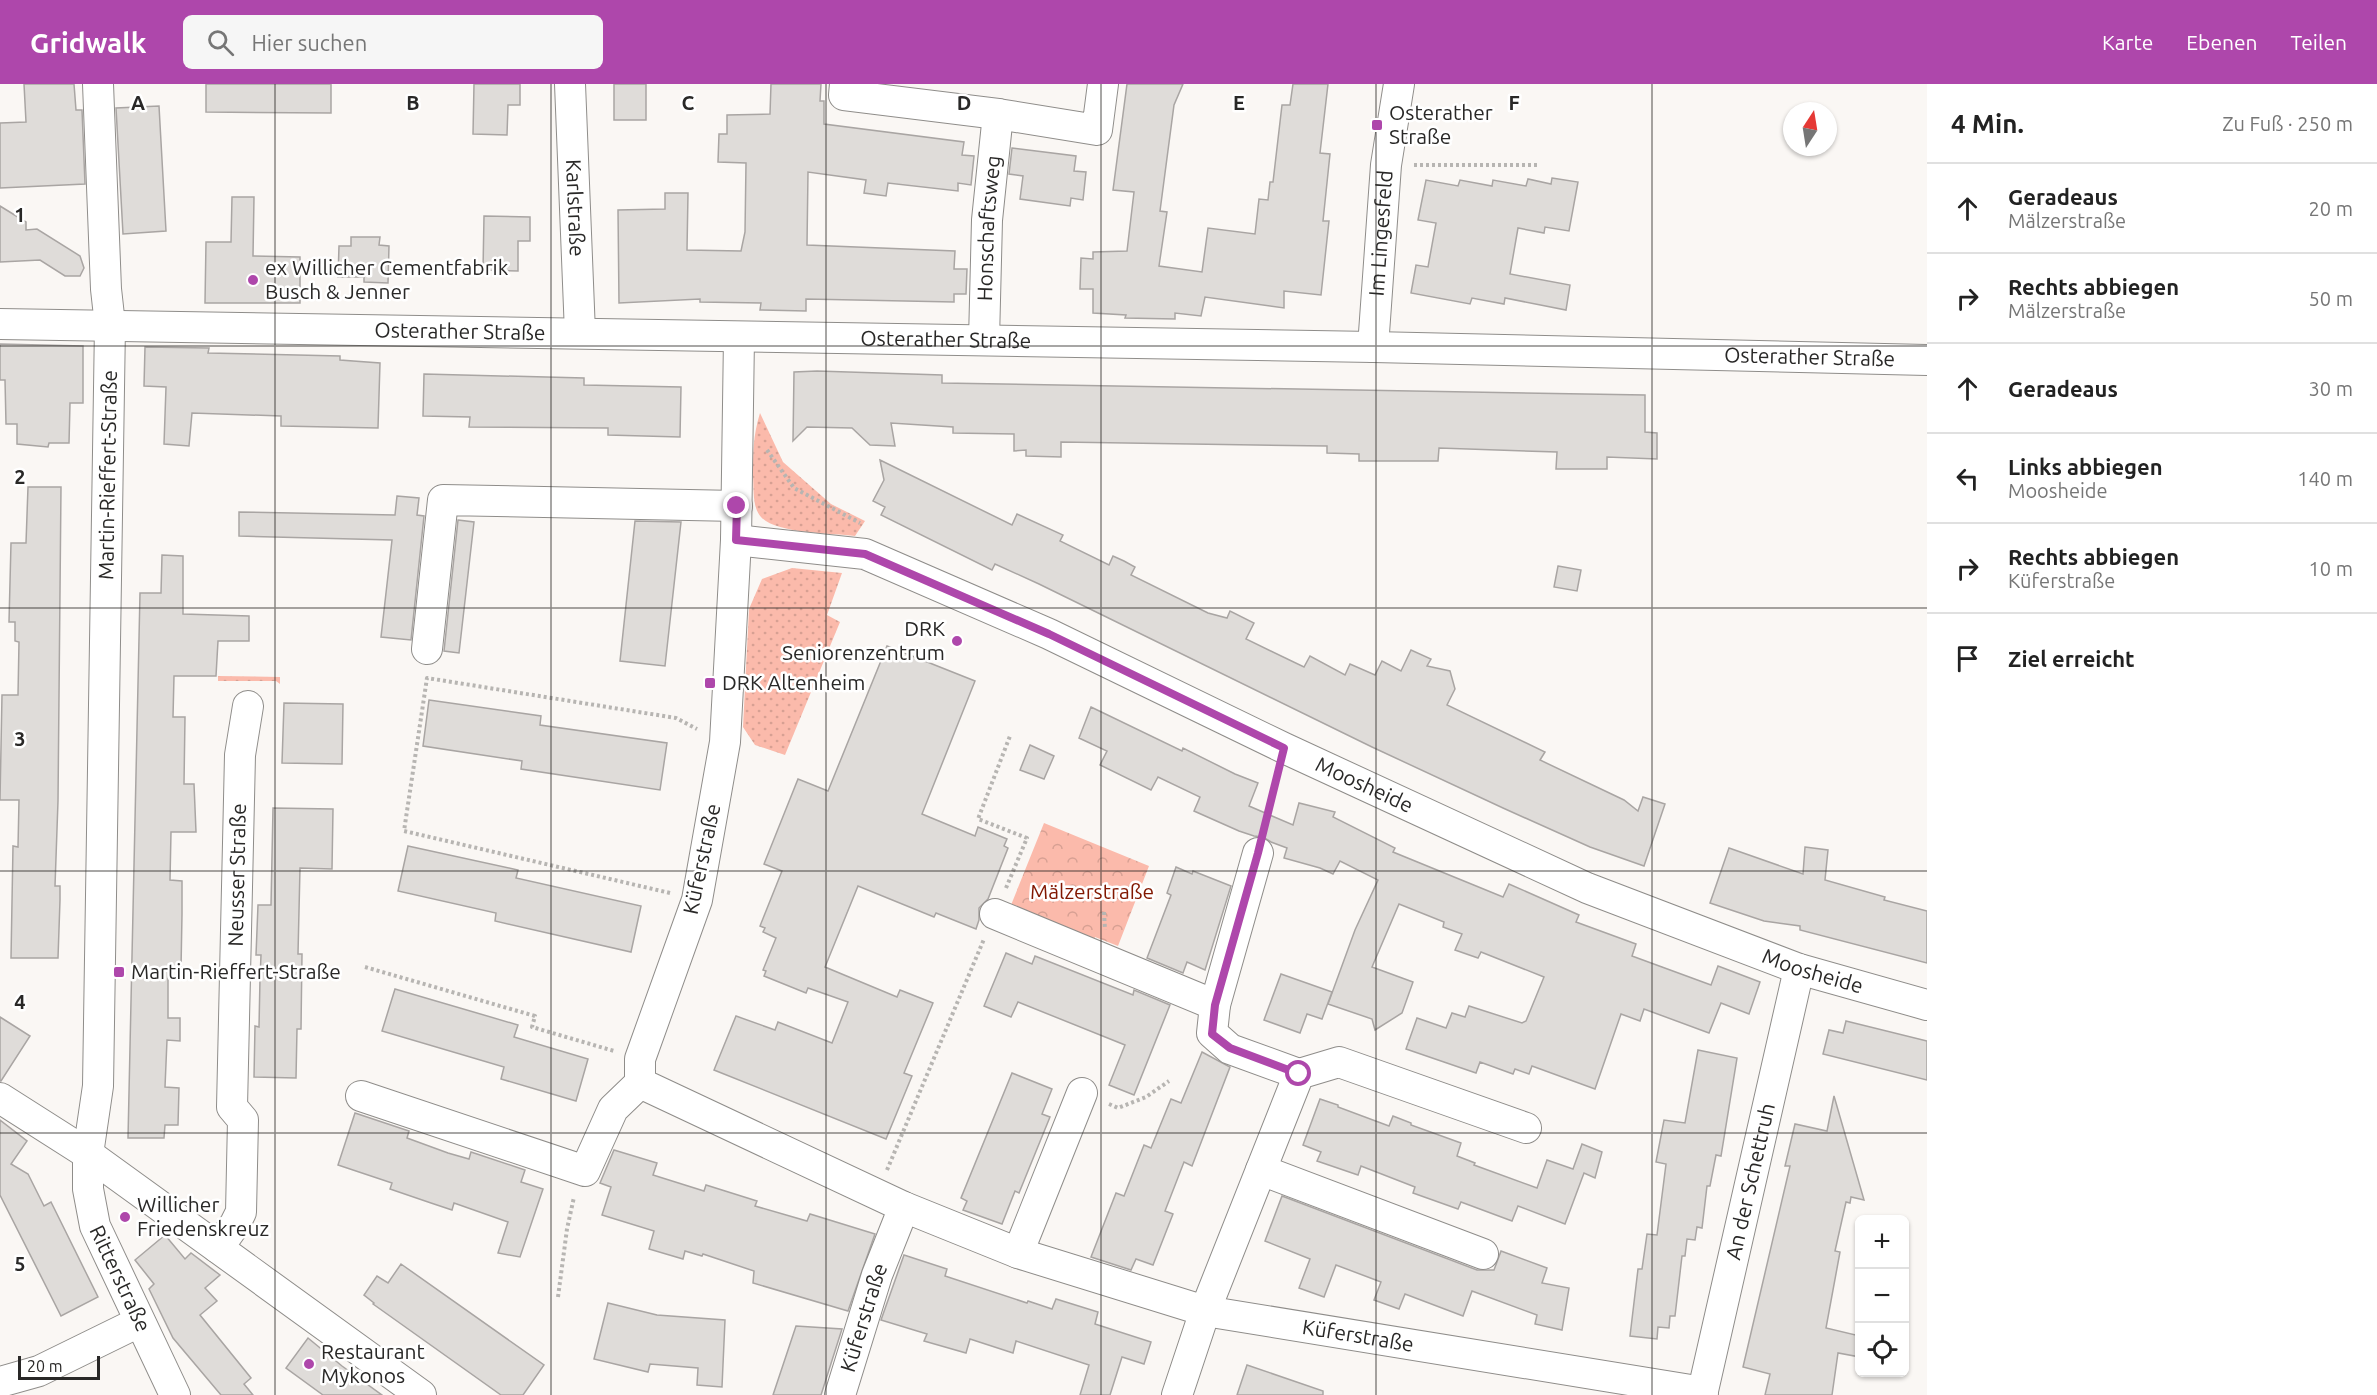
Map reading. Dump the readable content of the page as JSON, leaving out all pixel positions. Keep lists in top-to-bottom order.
{
  "streets": {
    "street": [
      "Karlstraße",
      "Honschaftsweg",
      "Im Lingesfeld",
      "Osterather Straße",
      "Martin-Rieffert-Straße",
      "Moosheide",
      "Küferstraße",
      "Neusser Straße",
      "An der Schettruh",
      "Ritterstraße"
    ]
  },
  "crossings": [
    ["Karlstraße", "Osterather Straße"],
    ["Honschaftsweg", "Osterather Straße"],
    ["Im Lingesfeld", "Osterather Straße"],
    ["Osterather Straße", "Martin-Rieffert-Straße"],
    ["Osterather Straße", "Küferstraße"],
    ["Martin-Rieffert-Straße", "Ritterstraße"],
    ["Moosheide", "Küferstraße"],
    ["Moosheide", "An der Schettruh"],
    ["Küferstraße", "An der Schettruh"]
  ],
  "parks": ["Mälzerstraße"],
  "places": {
    "transit": ["Osterather Straße", "DRK Altenheim", "Martin-Rieffert-Straße"],
    "other": [
      "ex Willicher Cementfabrik Busch & Jenner",
      "DRK Seniorenzentrum",
      "Willicher Friedenskreuz",
      "Restaurant Mykonos"
    ]
  },
  "scale_bar": "20 m",
  "north": "top",
  "page": {
    "header": "Gridwalk",
    "search": "Hier suchen",
    "nav": ["Karte", "Ebenen", "Teilen"],
    "heading": ["4 Min.", "Zu Fuß · 250 m"],
    "list": [
      ["Geradeaus", "Mälzerstraße", "20 m"],
      ["Rechts abbiegen", "Mälzerstraße", "50 m"],
      ["Geradeaus", "30 m"],
      ["Links abbiegen", "Moosheide", "140 m"],
      ["Rechts abbiegen", "Küferstraße", "10 m"],
      "Ziel erreicht"
    ],
    "map_buttons": ["+", "−"],
    "scale": "20 m"
  },
  "grid": {
    "columns": [
      "A",
      "B",
      "C",
      "D",
      "E",
      "F"
    ],
    "rows": [
      "1",
      "2",
      "3",
      "4",
      "5"
    ]
  }
}
